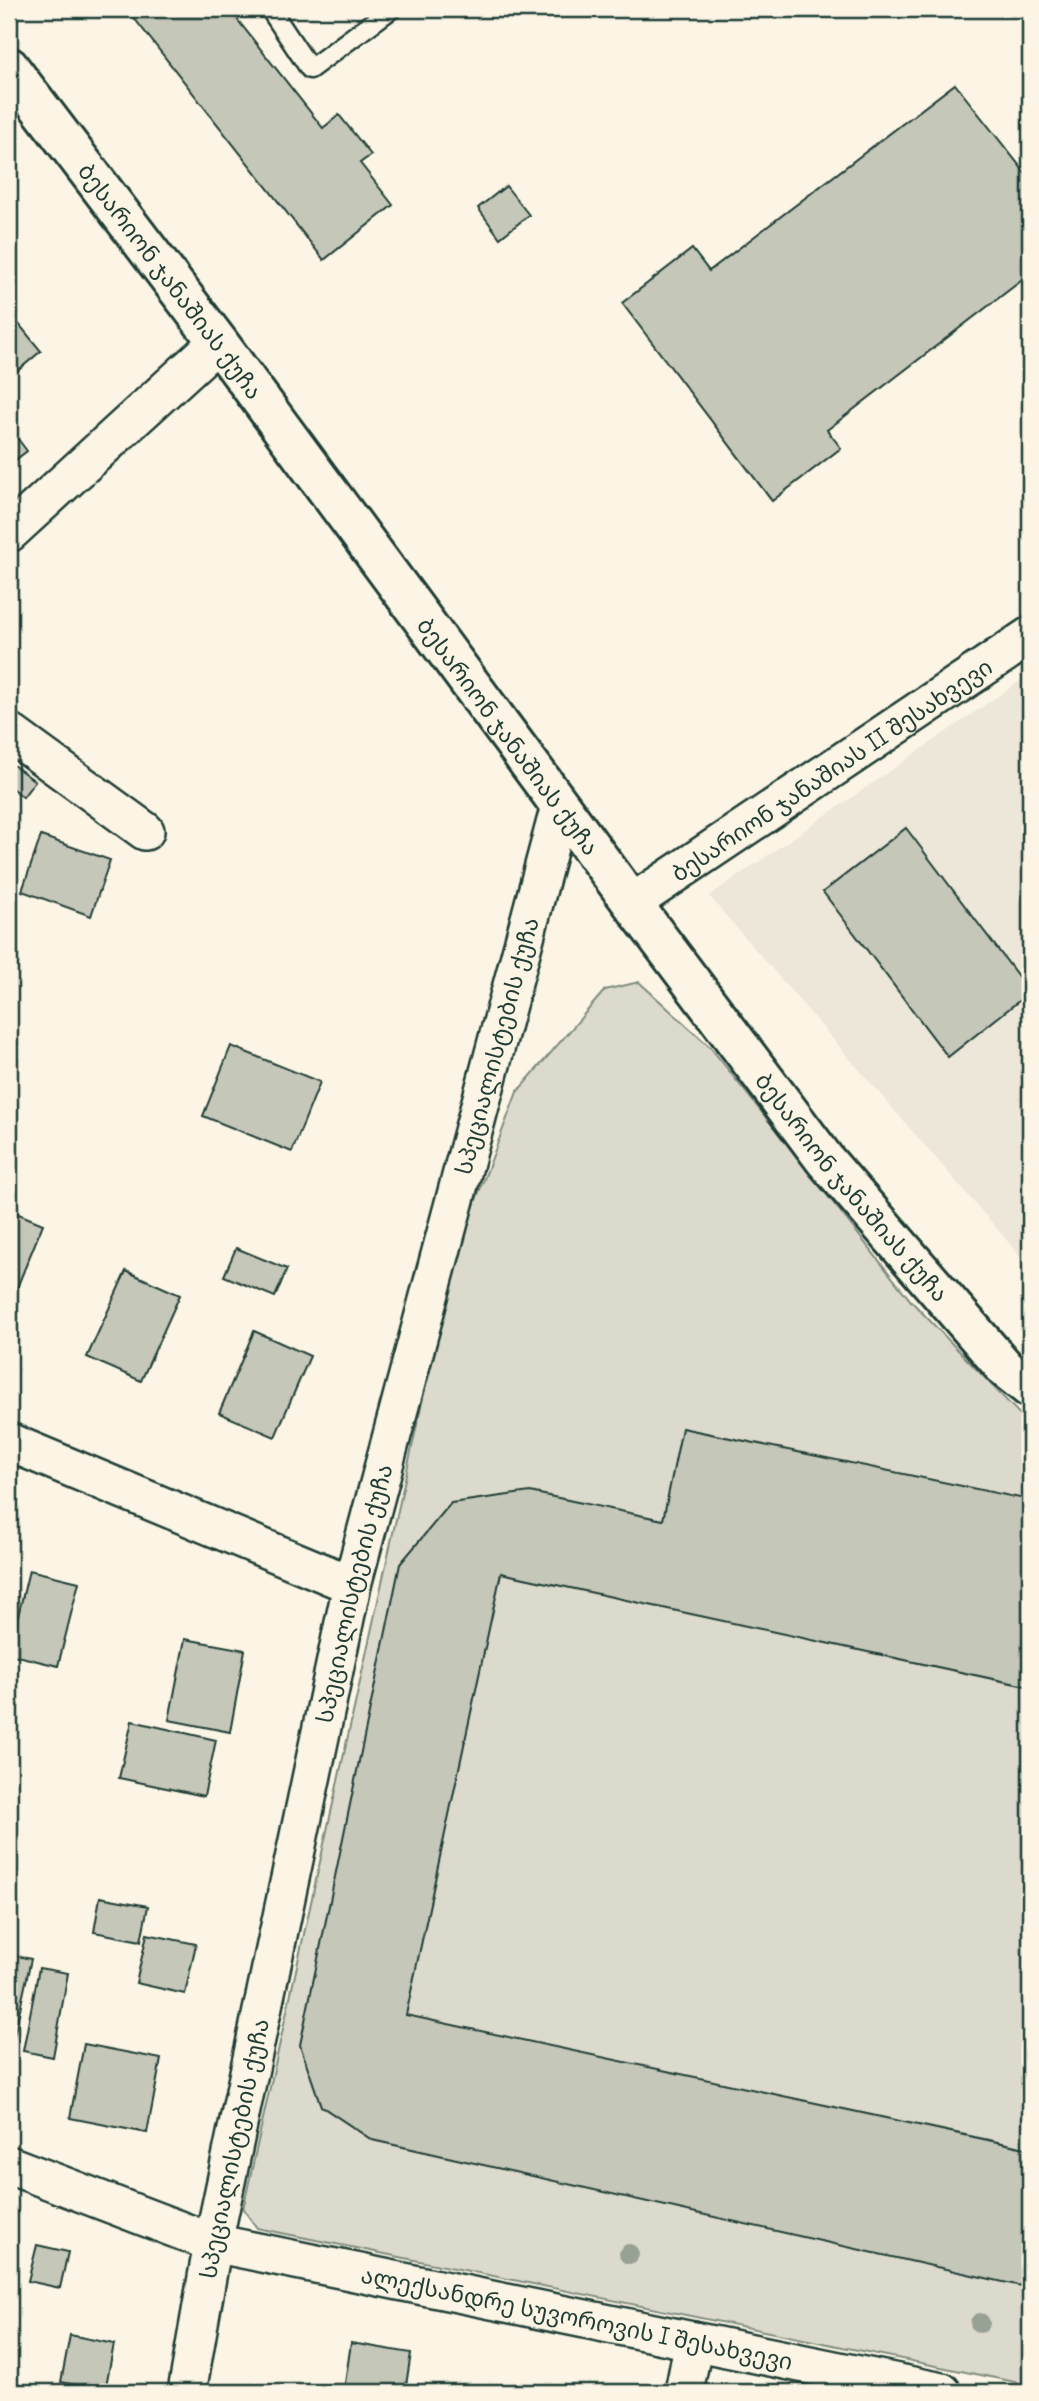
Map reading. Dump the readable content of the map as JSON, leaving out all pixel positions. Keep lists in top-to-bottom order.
{
  "streets": {
    "street": [
      "ბესარიონ ჯანაშიას ქუჩა",
      "ბესარიონ ჯანაშიას II შესახვევი",
      "სპეციალისტების ქუჩა",
      "ალექსანდრე სუვოროვის I შესახვევი"
    ]
  },
  "crossings": [
    ["ბესარიონ ჯანაშიას ქუჩა", "ბესარიონ ჯანაშიას II შესახვევი"],
    ["ბესარიონ ჯანაშიას ქუჩა", "სპეციალისტების ქუჩა"],
    ["სპეციალისტების ქუჩა", "ალექსანდრე სუვოროვის I შესახვევი"]
  ]
}
